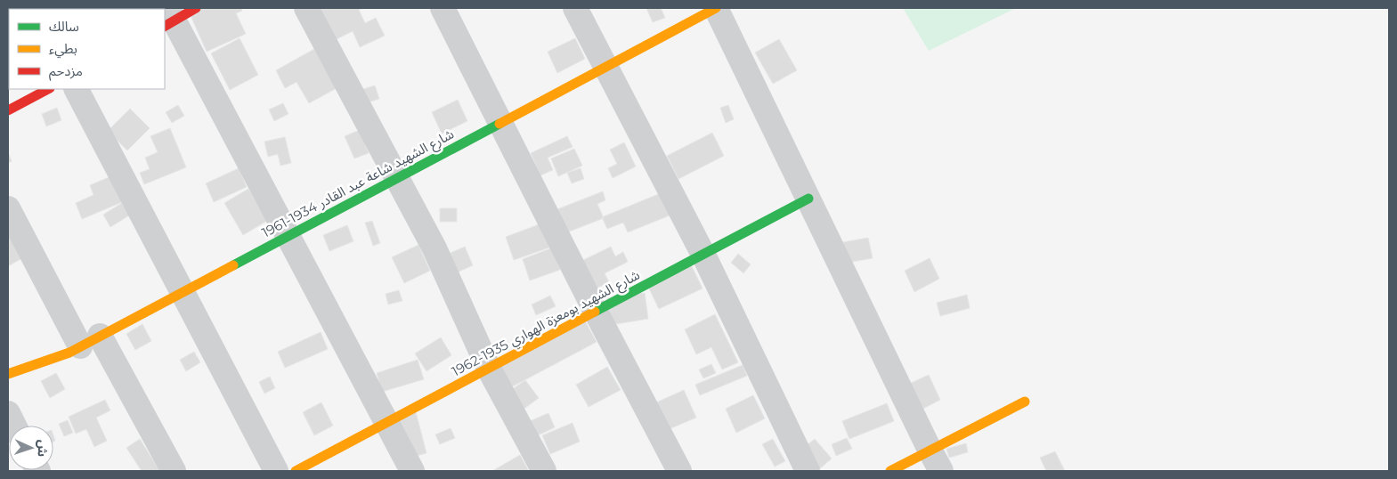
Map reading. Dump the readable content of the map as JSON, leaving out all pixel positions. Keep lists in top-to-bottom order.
{
  "streets": {
    "street": ["شارع الشهيد شاعة عبد القادر 1934-1961", "شارع الشهيد بومعزة الهواري 1935-1962"]
  },
  "legend": ["سالك", "بطيء", "مزدحم"],
  "north": "right"
}
